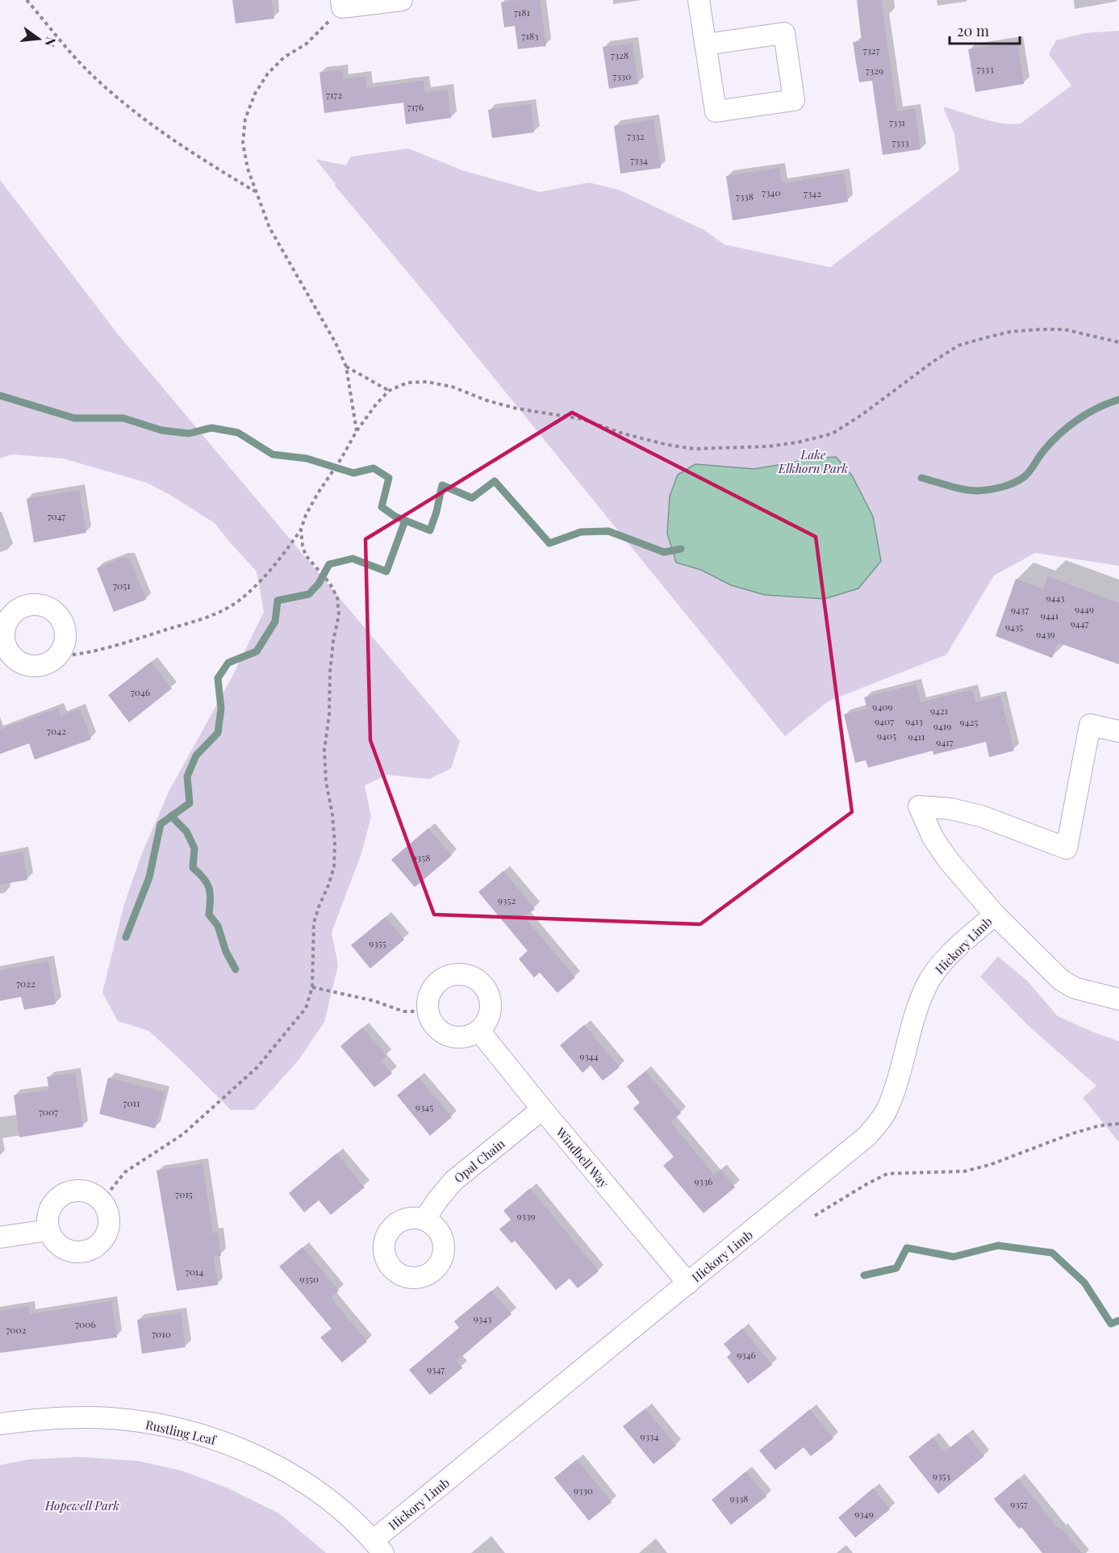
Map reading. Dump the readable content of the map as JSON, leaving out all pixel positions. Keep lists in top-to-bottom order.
{
  "streets": {
    "street": [
      "Hickory Limb",
      "Windbell Way",
      "Opal Chain",
      "Rustling Leaf"
    ]
  },
  "crossings": [
    ["Hickory Limb", "Windbell Way"],
    ["Hickory Limb", "Rustling Leaf"],
    ["Windbell Way", "Opal Chain"]
  ],
  "parks": ["Lake Elkhorn Park", "Hopewell Park"],
  "house_numbers": [
    "7181",
    "7183",
    "7327",
    "7328",
    "7333",
    "7329",
    "7330",
    "7172",
    "7176",
    "7331",
    "7332",
    "7333",
    "7334",
    "7340",
    "7342",
    "7338",
    "7047",
    "7051",
    "9443",
    "9449",
    "9437",
    "9441",
    "9447",
    "9435",
    "9439",
    "7046",
    "9409",
    "9421",
    "9407",
    "9413",
    "9425",
    "9419",
    "7042",
    "9405",
    "9411",
    "9417",
    "9358",
    "9352",
    "9355",
    "7022",
    "9344",
    "7011",
    "9345",
    "7007",
    "9336",
    "7015",
    "9339",
    "7014",
    "9350",
    "9343",
    "7006",
    "7002",
    "7010",
    "9346",
    "9347",
    "9334",
    "9353",
    "9330",
    "9338",
    "9357",
    "9349"
  ],
  "scale_bar": "20 m",
  "north": "right"
}
